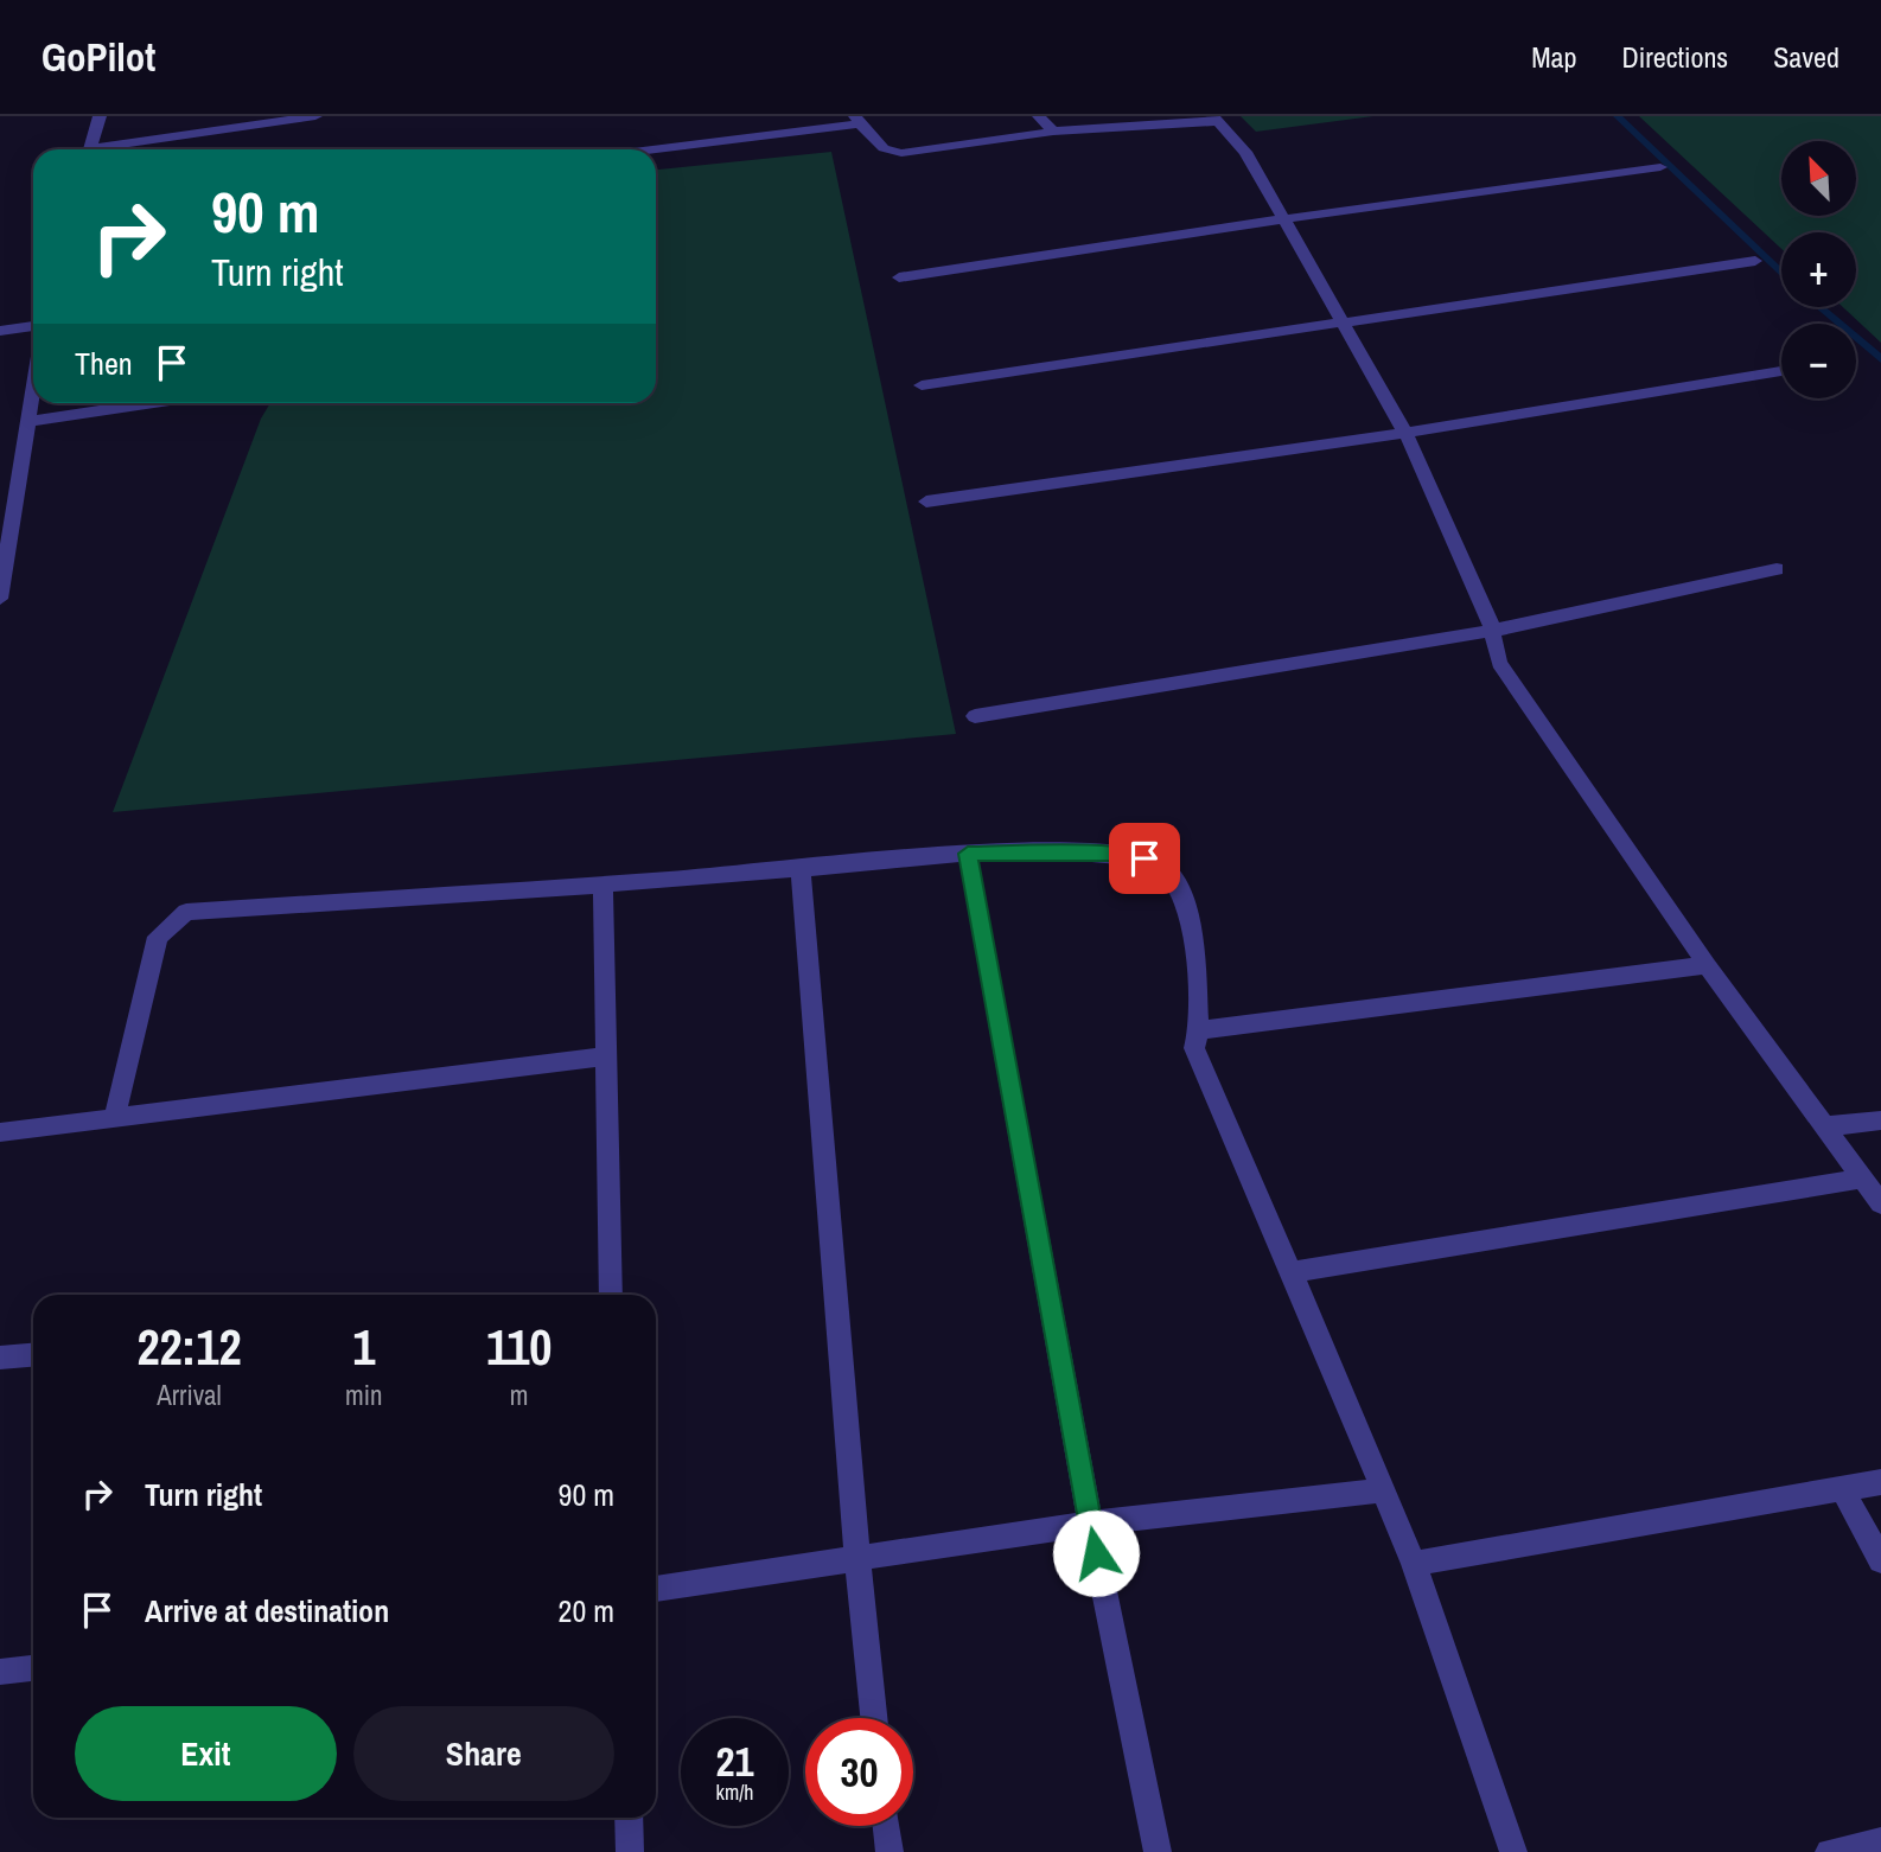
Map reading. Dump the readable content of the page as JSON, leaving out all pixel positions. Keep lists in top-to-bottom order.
{
  "north": "top left",
  "page": {
    "header": "GoPilot",
    "nav": ["Map", "Directions", "Saved"],
    "map_buttons": ["+", "−"],
    "turn": ["90 m", "Turn right"],
    "then": "Then",
    "eta": [
      "22:12",
      "Arrival",
      "1",
      "min",
      "110",
      "m"
    ],
    "list": [
      {
        "name": "Turn right",
        "value": "90 m"
      },
      {
        "name": "Arrive at destination",
        "value": "20 m"
      }
    ],
    "buttons": ["Exit", "Share"],
    "speed": "21 km/h",
    "limit": "30"
  }
}
